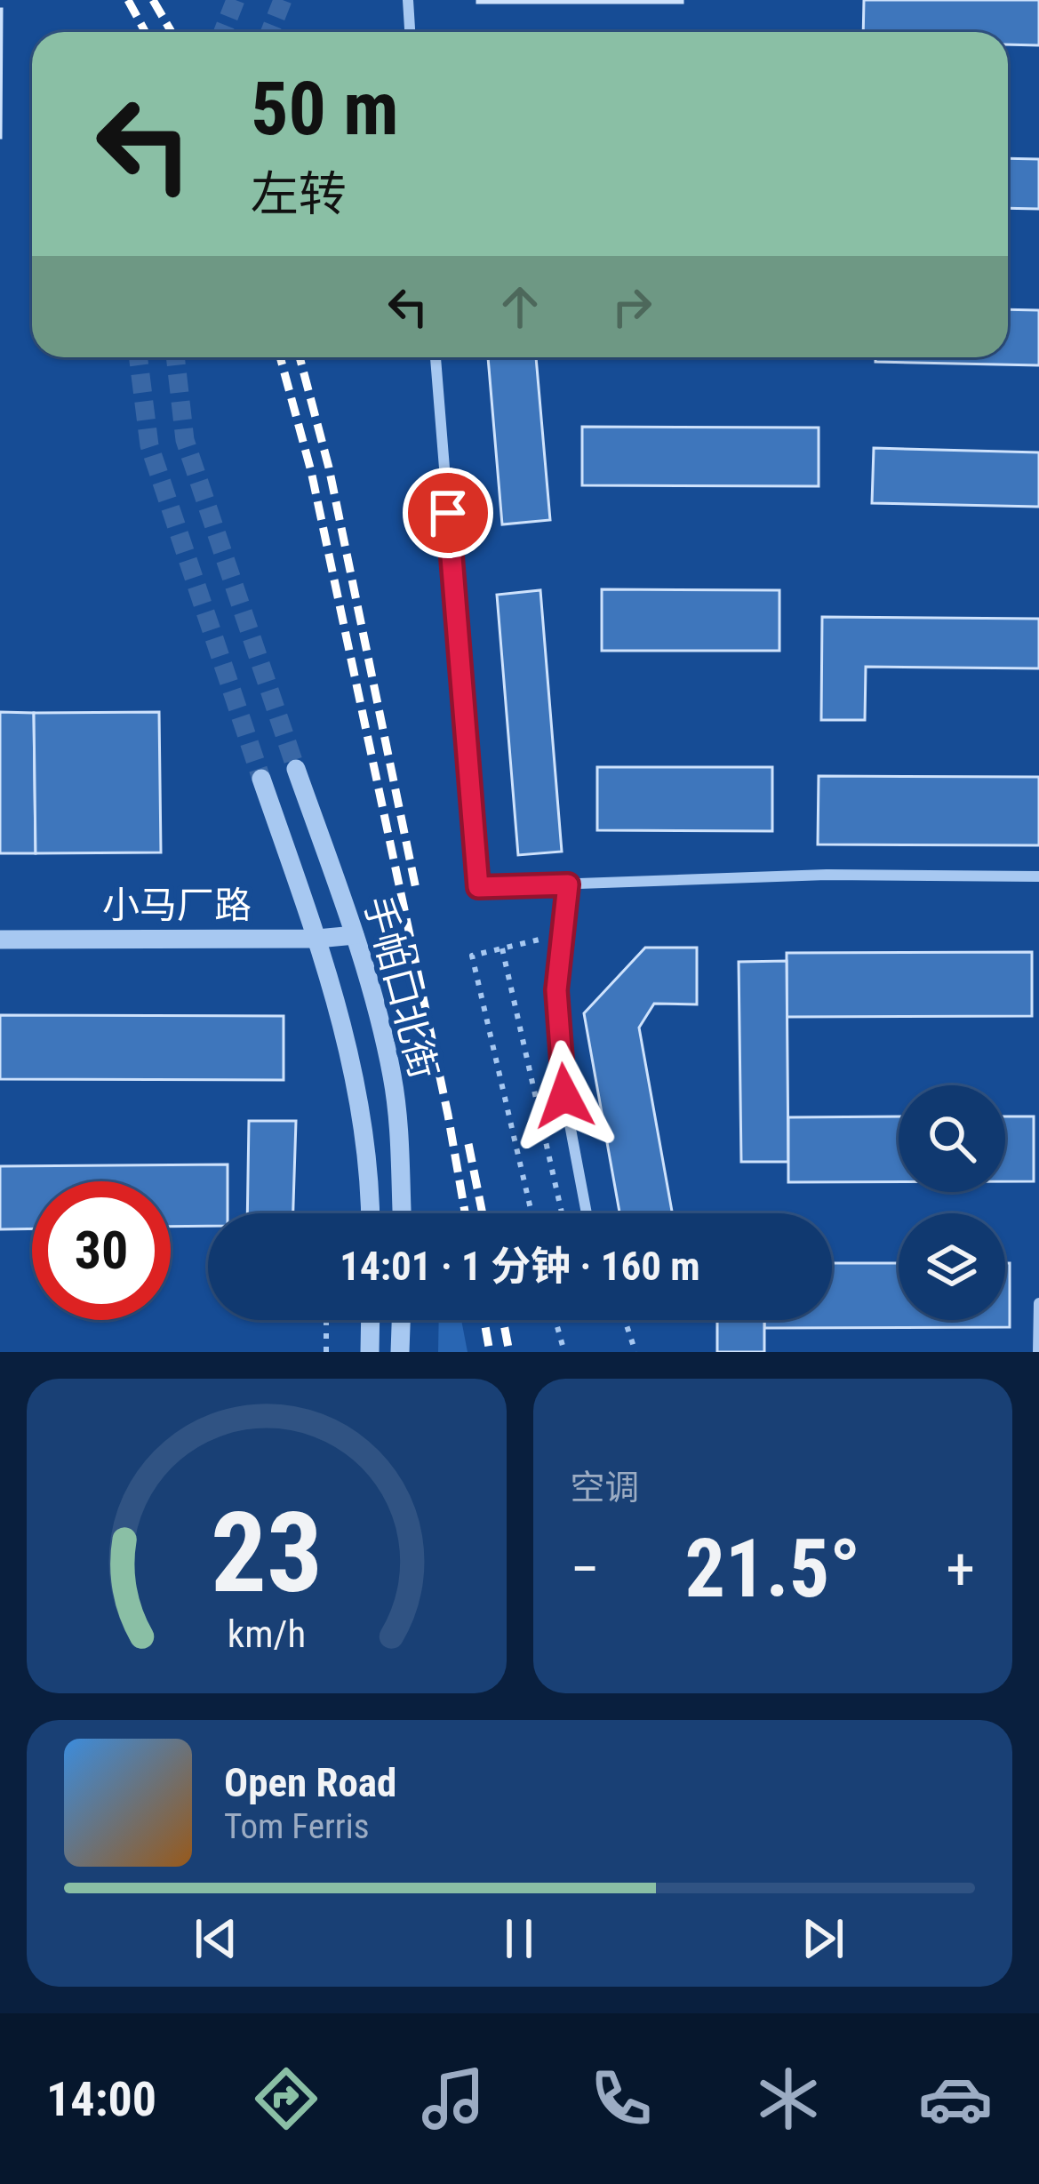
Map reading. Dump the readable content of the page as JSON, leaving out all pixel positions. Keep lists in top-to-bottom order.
{
  "streets": {
    "street": ["小马厂路", "手帕口北街"]
  },
  "crossings": [
    ["小马厂路", "手帕口北街"]
  ],
  "page": {
    "turn": ["50 m", "左转"],
    "limit": "30",
    "trip": "14:01 · 1 分钟 · 160 m",
    "tile": "空调",
    "heat": ["−", "21.5°", "+"],
    "song": ["Open Road", "Tom Ferris"],
    "tabs": "14:00",
    "gauge": ["23", "km/h"]
  }
}
